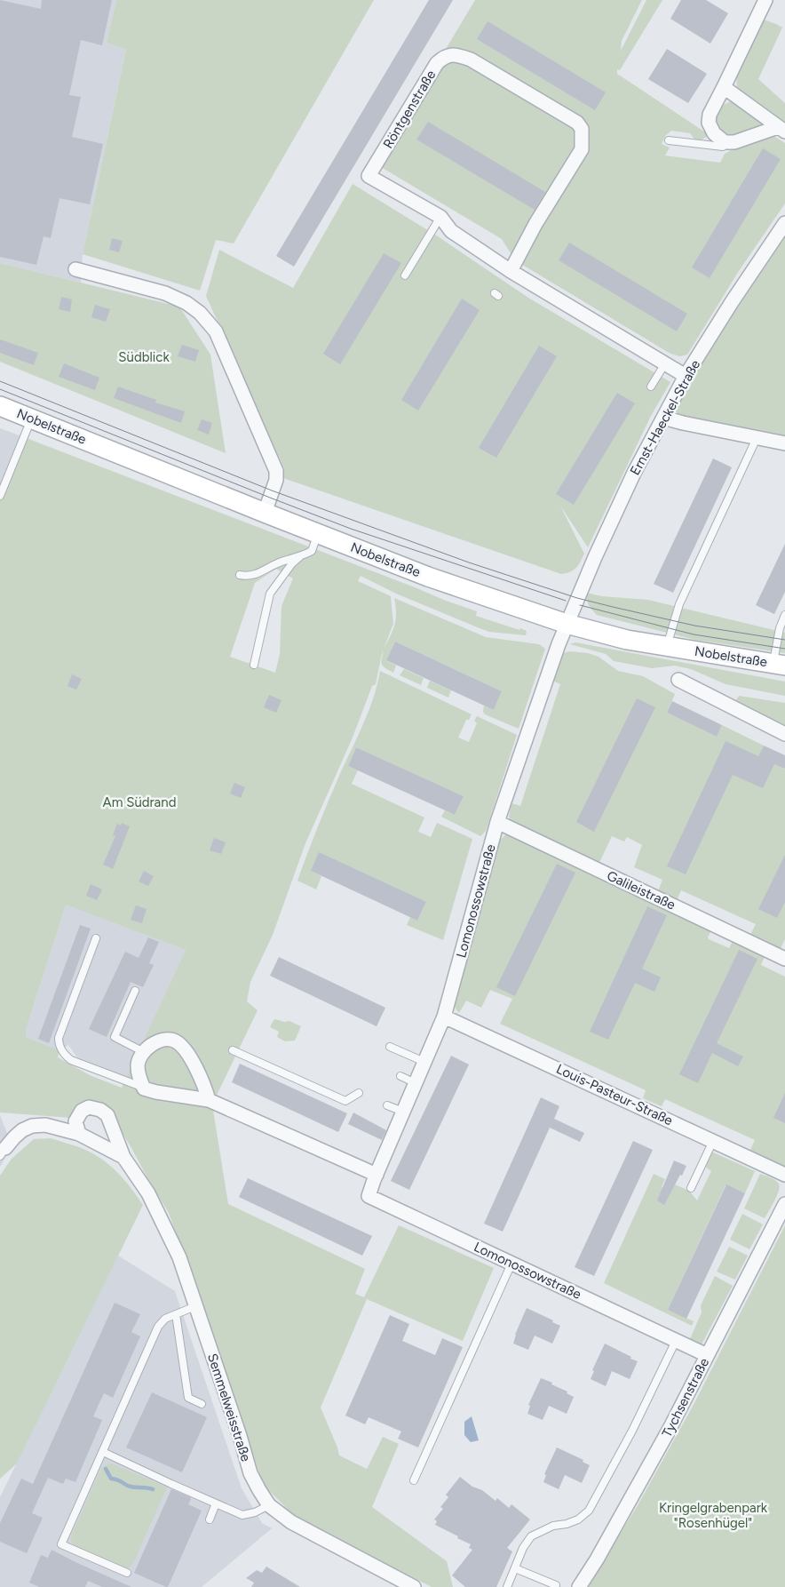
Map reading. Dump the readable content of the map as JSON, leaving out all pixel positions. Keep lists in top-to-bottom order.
{
  "streets": {
    "main road": ["Nobelstraße"],
    "street": [
      "Röntgenstraße",
      "Ernst-Haeckel-Straße",
      "Galileistraße",
      "Lomonossowstraße",
      "Louis-Pasteur-Straße",
      "Tychsenstraße",
      "Semmelweisstraße"
    ]
  },
  "crossings": [
    ["Röntgenstraße", "Ernst-Haeckel-Straße"],
    ["Ernst-Haeckel-Straße", "Nobelstraße"],
    ["Ernst-Haeckel-Straße", "Lomonossowstraße"],
    ["Nobelstraße", "Lomonossowstraße"],
    ["Galileistraße", "Lomonossowstraße"],
    ["Lomonossowstraße", "Louis-Pasteur-Straße"],
    ["Lomonossowstraße", "Tychsenstraße"]
  ],
  "parks": ["Südblick", "Am Südrand", "Kringelgrabenpark \"Rosenhügel\""]
}
